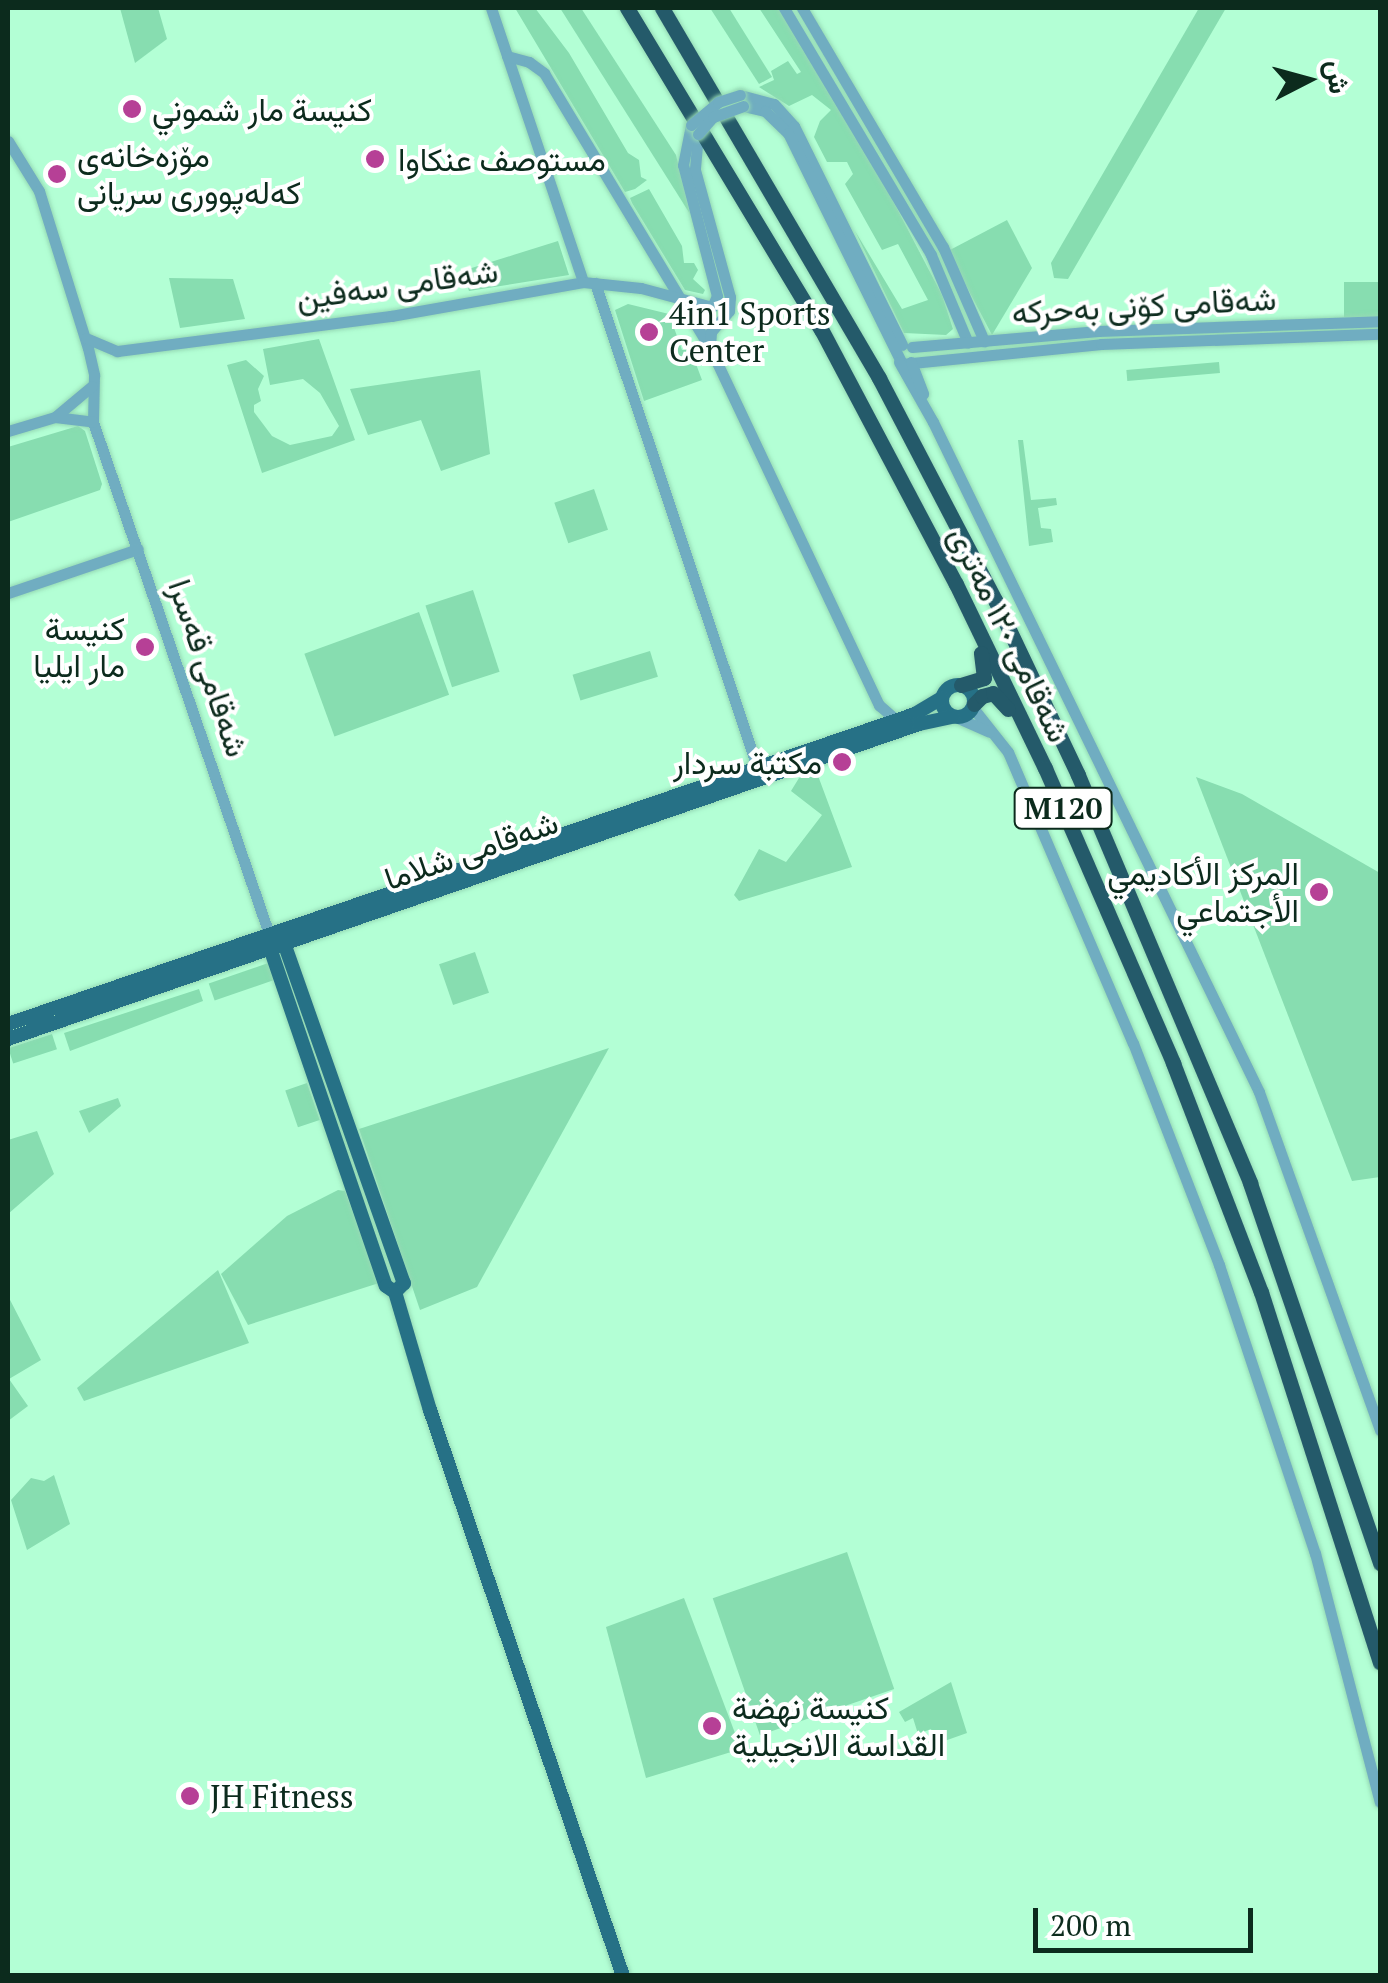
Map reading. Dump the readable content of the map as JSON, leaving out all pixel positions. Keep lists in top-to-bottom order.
{
  "streets": {
    "highway": ["شەقامی ١٢٠ مەتری", "M120"],
    "main road": ["شەقامی شلاما"],
    "street": ["شەقامی سەفین", "شەقامی کۆنی بەحرکە", "شەقامی قەسرا"]
  },
  "crossings": [
    ["شەقامی قەسرا", "شەقامی شلاما"]
  ],
  "places": [
    "كنيسة مار شموني",
    "مستوصف عنكاوا",
    "مۆزەخانەی کەلەپووری سریانی",
    "4in1 Sports Center",
    "كنيسة مار ايليا",
    "مكتبة سردار",
    "المركز الأكاديمي الأجتماعي",
    "كنيسة نهضة القداسة الانجيلية",
    "JH Fitness"
  ],
  "scale_bar": "200 m",
  "north": "right"
}
